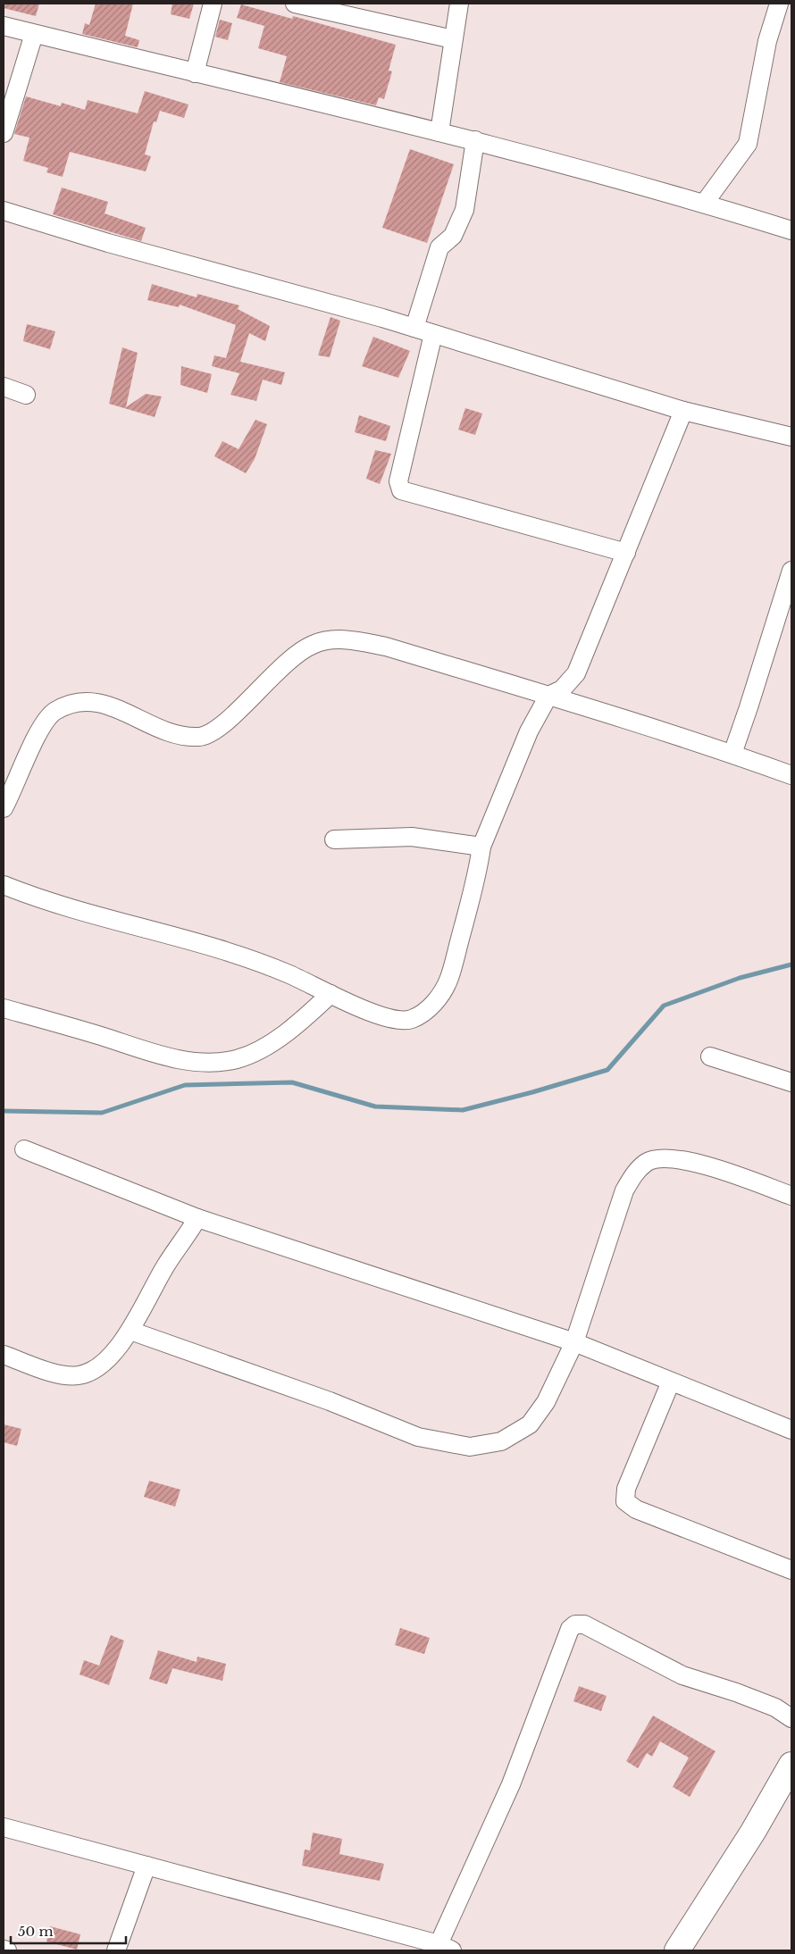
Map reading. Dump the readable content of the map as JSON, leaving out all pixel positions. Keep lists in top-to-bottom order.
{
  "scale_bar": "50 m"
}
